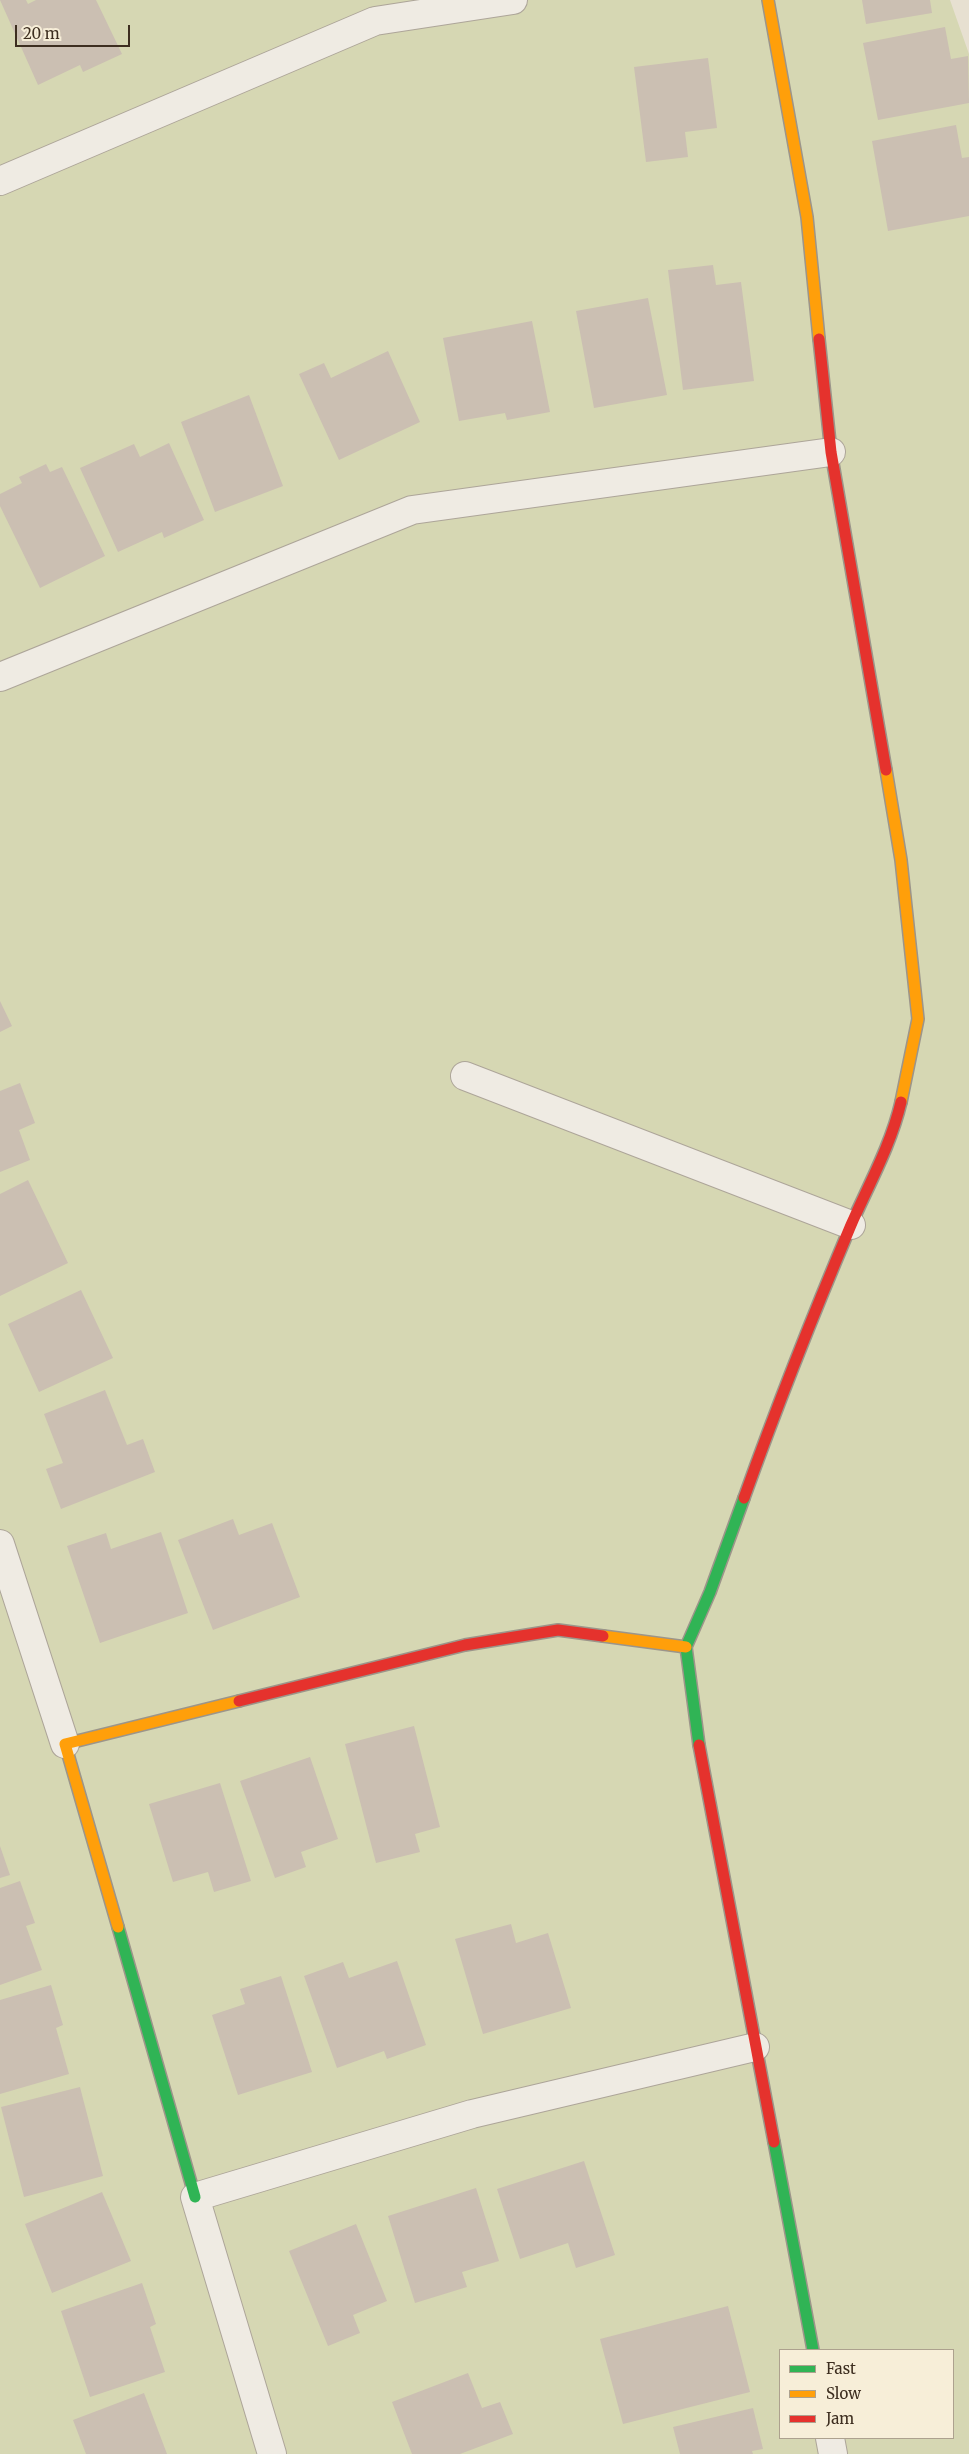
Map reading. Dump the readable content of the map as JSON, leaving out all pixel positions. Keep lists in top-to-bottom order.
{
  "legend": ["Fast", "Slow", "Jam"],
  "scale_bar": "20 m"
}
